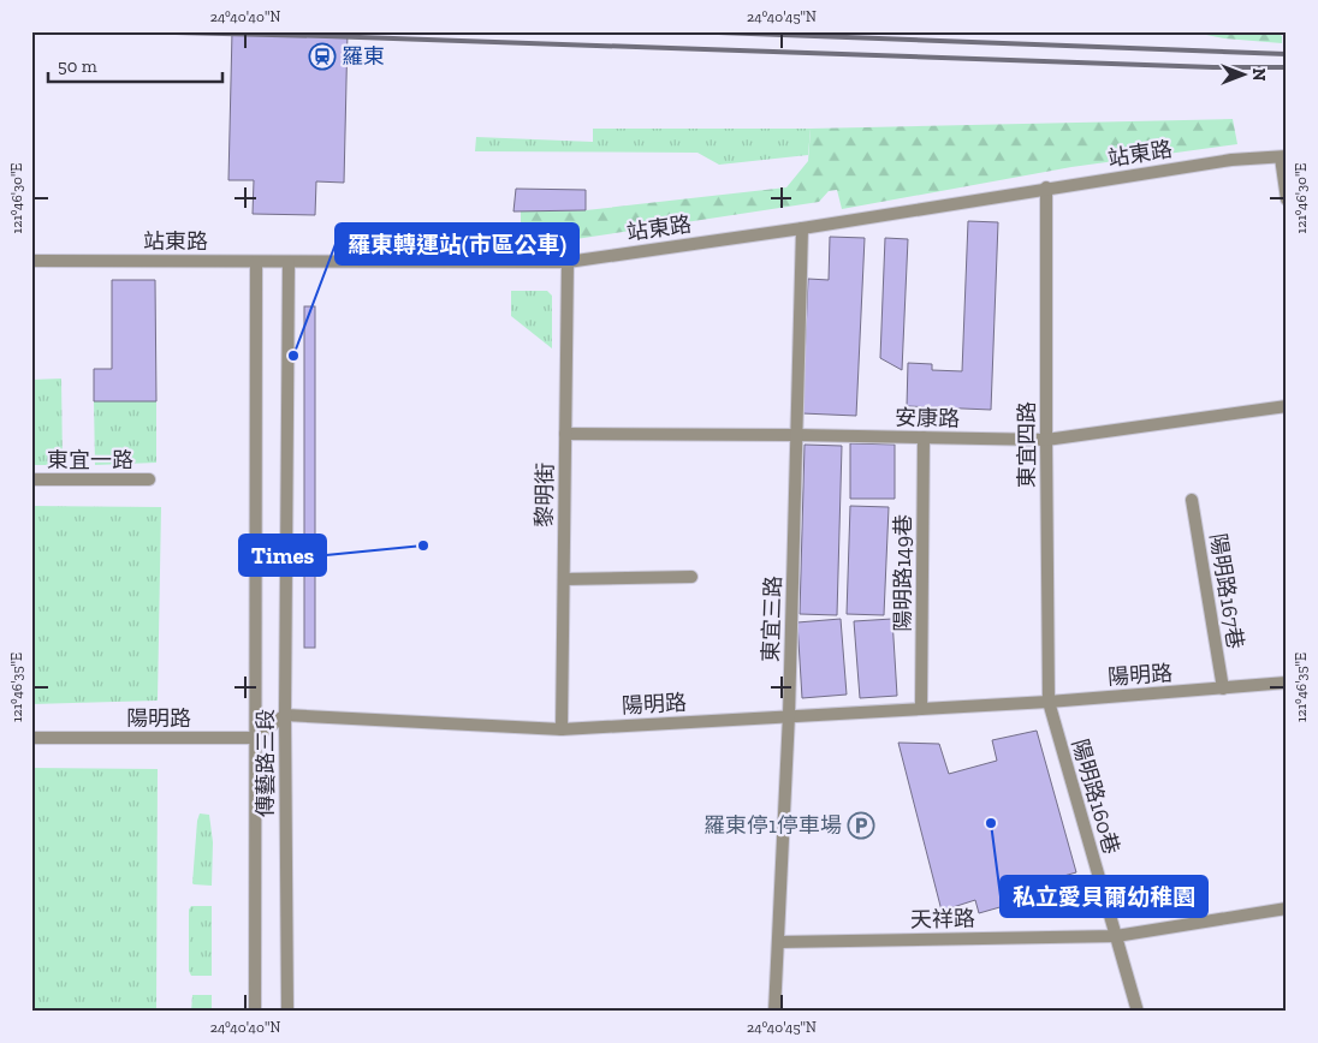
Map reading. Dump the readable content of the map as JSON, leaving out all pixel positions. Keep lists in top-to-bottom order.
{
  "streets": {
    "street": [
      "站東路",
      "安康路",
      "東宜四路",
      "東宜一路",
      "黎明街",
      "陽明路149巷",
      "陽明路167巷",
      "東宜三路",
      "陽明路",
      "傳藝路三段",
      "陽明路160巷",
      "天祥路"
    ]
  },
  "crossings": [
    ["站東路", "東宜四路"],
    ["站東路", "黎明街"],
    ["站東路", "東宜三路"],
    ["站東路", "傳藝路三段"],
    ["安康路", "東宜四路"],
    ["安康路", "黎明街"],
    ["安康路", "陽明路149巷"],
    ["安康路", "東宜三路"],
    ["東宜四路", "陽明路"],
    ["東宜四路", "陽明路160巷"],
    ["黎明街", "陽明路"],
    ["陽明路149巷", "陽明路"],
    ["陽明路167巷", "陽明路"],
    ["東宜三路", "陽明路"],
    ["東宜三路", "天祥路"],
    ["陽明路", "傳藝路三段"],
    ["陽明路", "陽明路160巷"],
    ["陽明路160巷", "天祥路"]
  ],
  "places": {
    "station": ["羅東"],
    "other": ["羅東轉運站(市區公車)", "Times", "私立愛貝爾幼稚園"],
    "parking": ["羅東停1停車場"]
  },
  "scale_bar": "50 m",
  "north": "right",
  "coordinates": [
    "24°40'40\"N",
    "24°40'45\"N",
    "121°46'30\"E",
    "121°46'35\"E"
  ]
}
